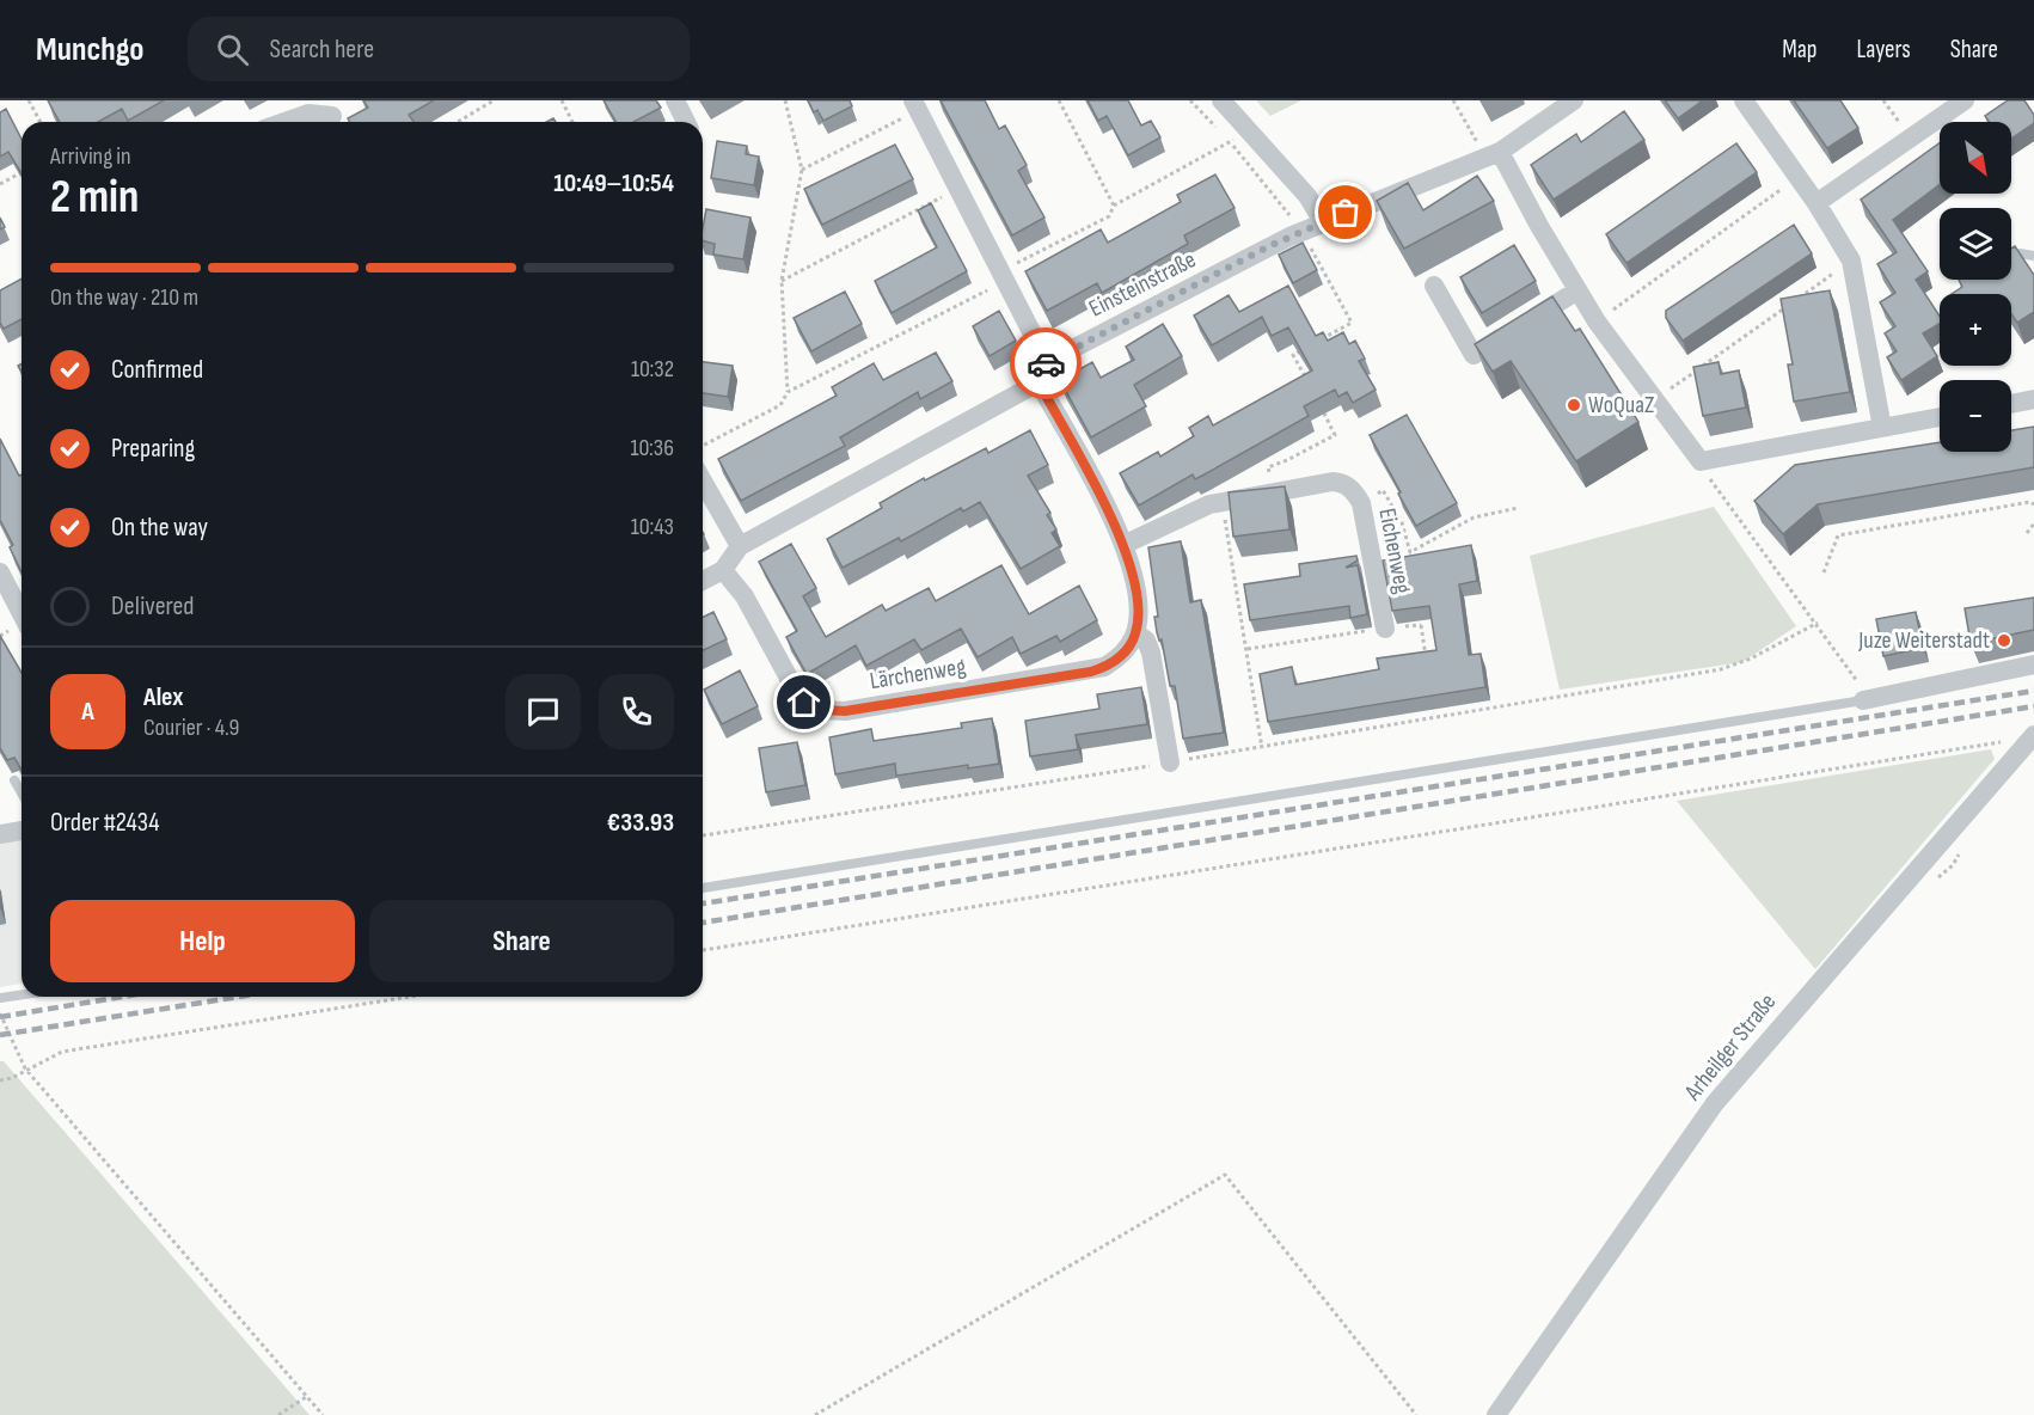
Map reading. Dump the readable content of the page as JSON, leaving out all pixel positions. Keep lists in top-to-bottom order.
{
  "streets": {
    "street": [
      "Einsteinstraße",
      "Eichenweg",
      "Lärchenweg",
      "Arheilger Straße"
    ]
  },
  "places": ["WoQuaZ", "Juze Weiterstadt"],
  "north": "bottom right",
  "page": {
    "header": "Munchgo",
    "search": "Search here",
    "nav": ["Map", "Layers", "Share"],
    "map_buttons": ["+", "−"],
    "heading": ["2 min", "Arriving in", "10:49–10:54"],
    "panel": [
      "Alex",
      "Courier · 4.9",
      "Order #2434",
      "€33.93"
    ],
    "bar": "On the way · 210 m",
    "list": [
      ["Confirmed", "10:32"],
      ["Preparing", "10:36"],
      ["On the way", "10:43"],
      "Delivered"
    ],
    "round": "A",
    "buttons": ["Help", "Share"]
  }
}
